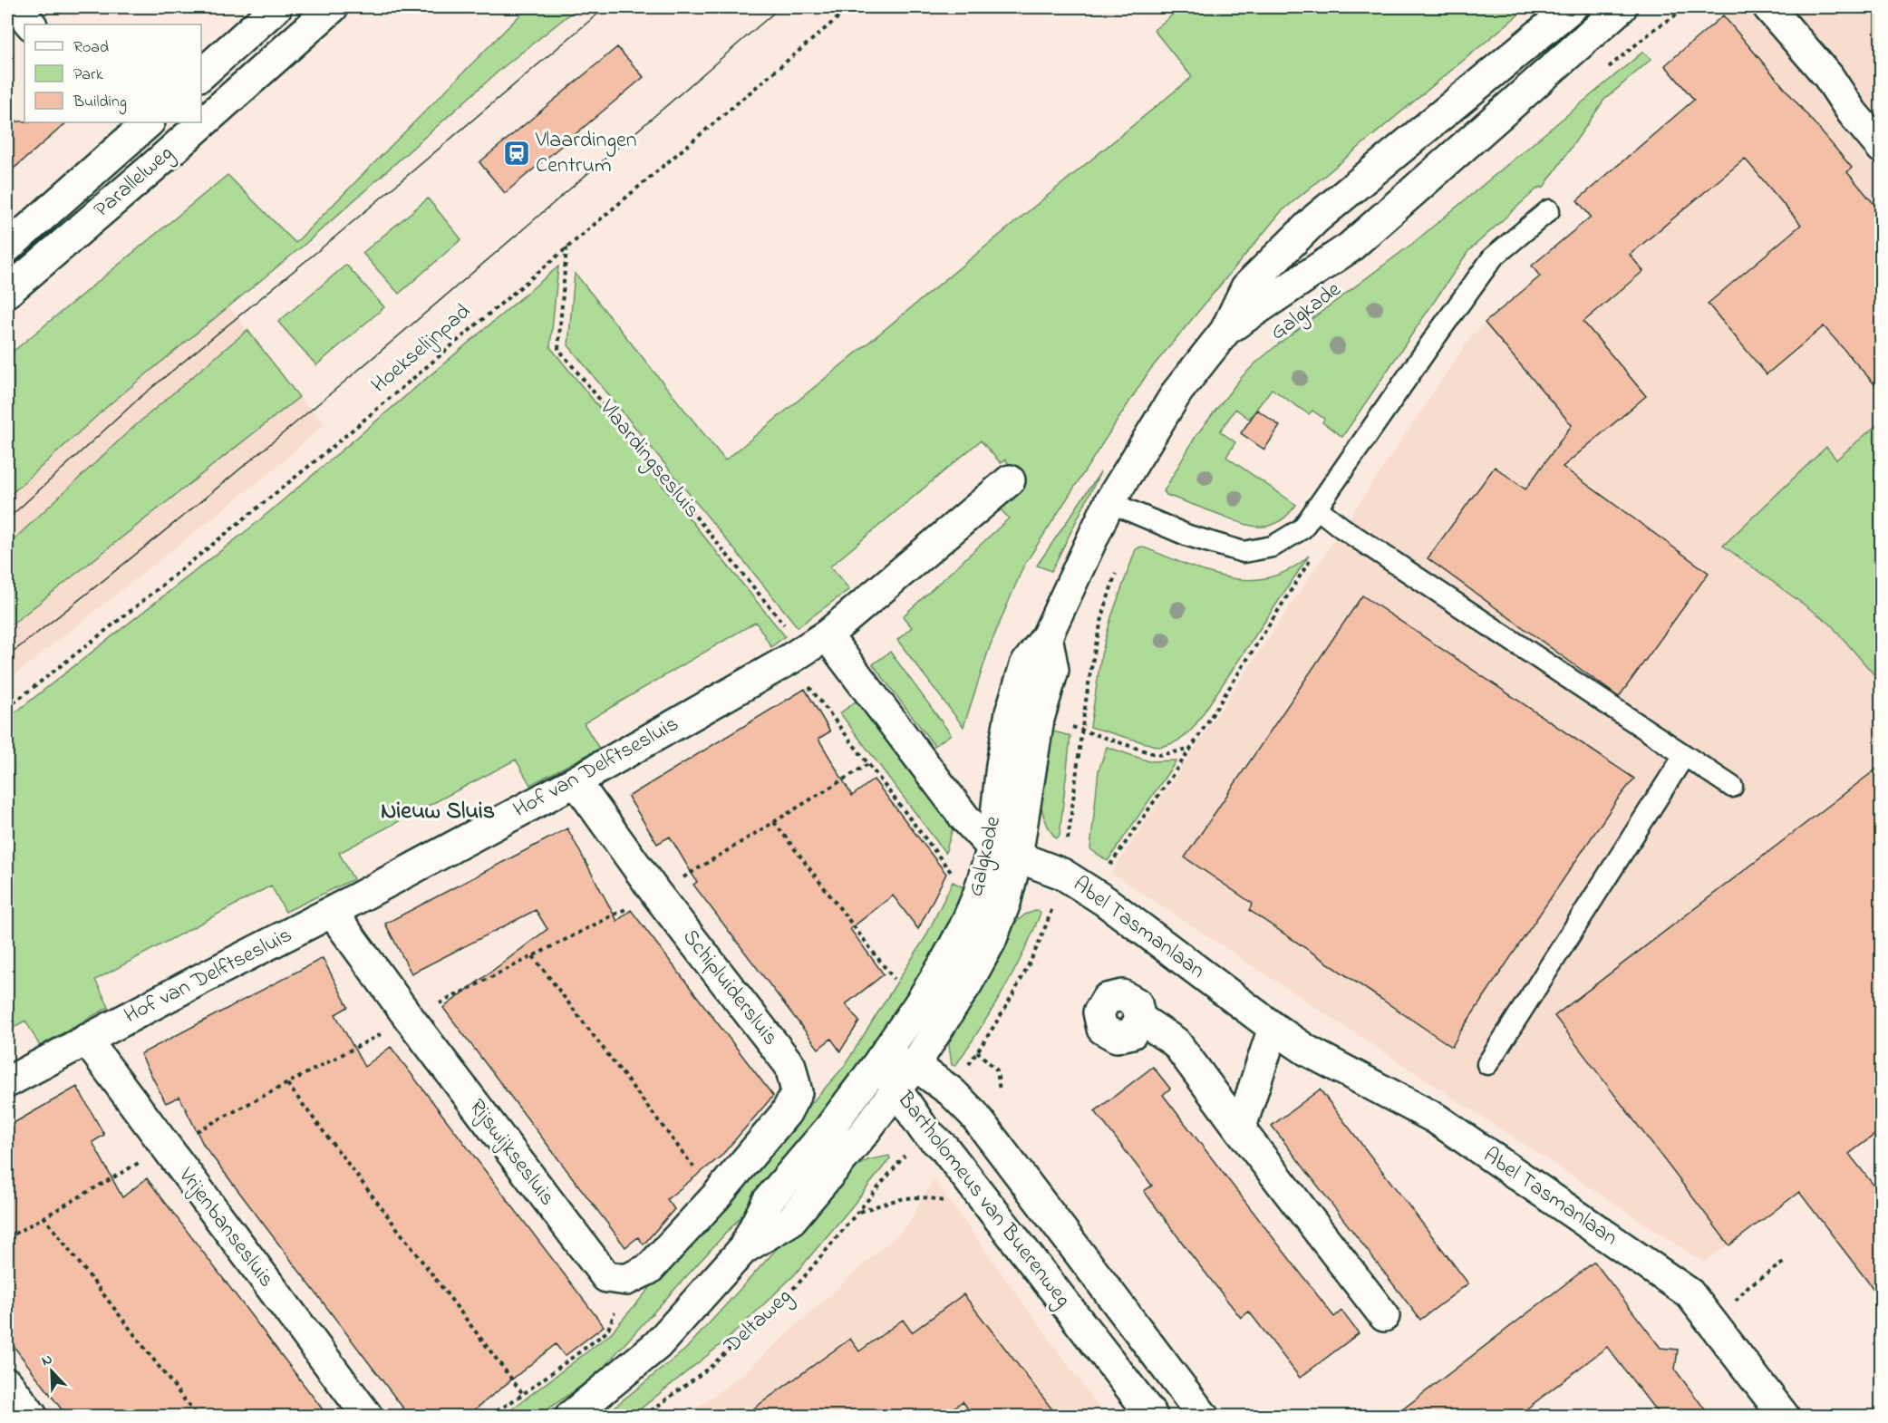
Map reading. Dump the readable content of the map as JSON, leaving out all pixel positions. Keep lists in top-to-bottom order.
{
  "streets": {
    "street": [
      "Parallelweg",
      "Galgkade",
      "Hof van Delftsesluis",
      "Abel Tasmanlaan",
      "Schipluidersluis",
      "Rijswijksesluis",
      "Bartholomeus van Buerenweg",
      "Vrijenbansesluis"
    ],
    "path": ["Hoekselijnpad", "Vlaardingsesluis", "Deltaweg"]
  },
  "crossings": [
    ["Galgkade", "Abel Tasmanlaan"],
    ["Galgkade", "Bartholomeus van Buerenweg"],
    ["Hoekselijnpad", "Vlaardingsesluis"],
    ["Vlaardingsesluis", "Hof van Delftsesluis"],
    ["Hof van Delftsesluis", "Schipluidersluis"],
    ["Hof van Delftsesluis", "Rijswijksesluis"],
    ["Hof van Delftsesluis", "Vrijenbansesluis"]
  ],
  "districts": ["Nieuw Sluis"],
  "places": {
    "station": ["Vlaardingen Centrum"]
  },
  "legend": ["Road", "Park", "Building"],
  "north": "top left"
}
